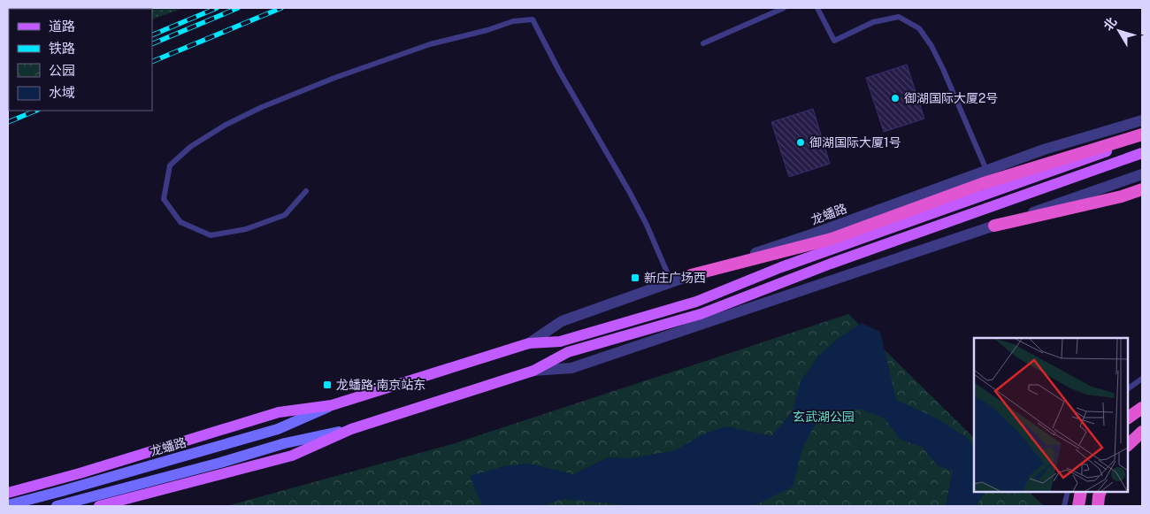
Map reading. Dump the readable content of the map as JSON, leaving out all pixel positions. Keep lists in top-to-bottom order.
{
  "streets": {
    "main road": ["龙蟠路"]
  },
  "parks": ["玄武湖公园"],
  "places": {
    "other": ["御湖国际大厦2号", "御湖国际大厦1号"],
    "transit": ["新庄广场西", "龙蟠路·南京站东"]
  },
  "legend": [
    "道路",
    "铁路",
    "公园",
    "水域"
  ],
  "north": "top left"
}
